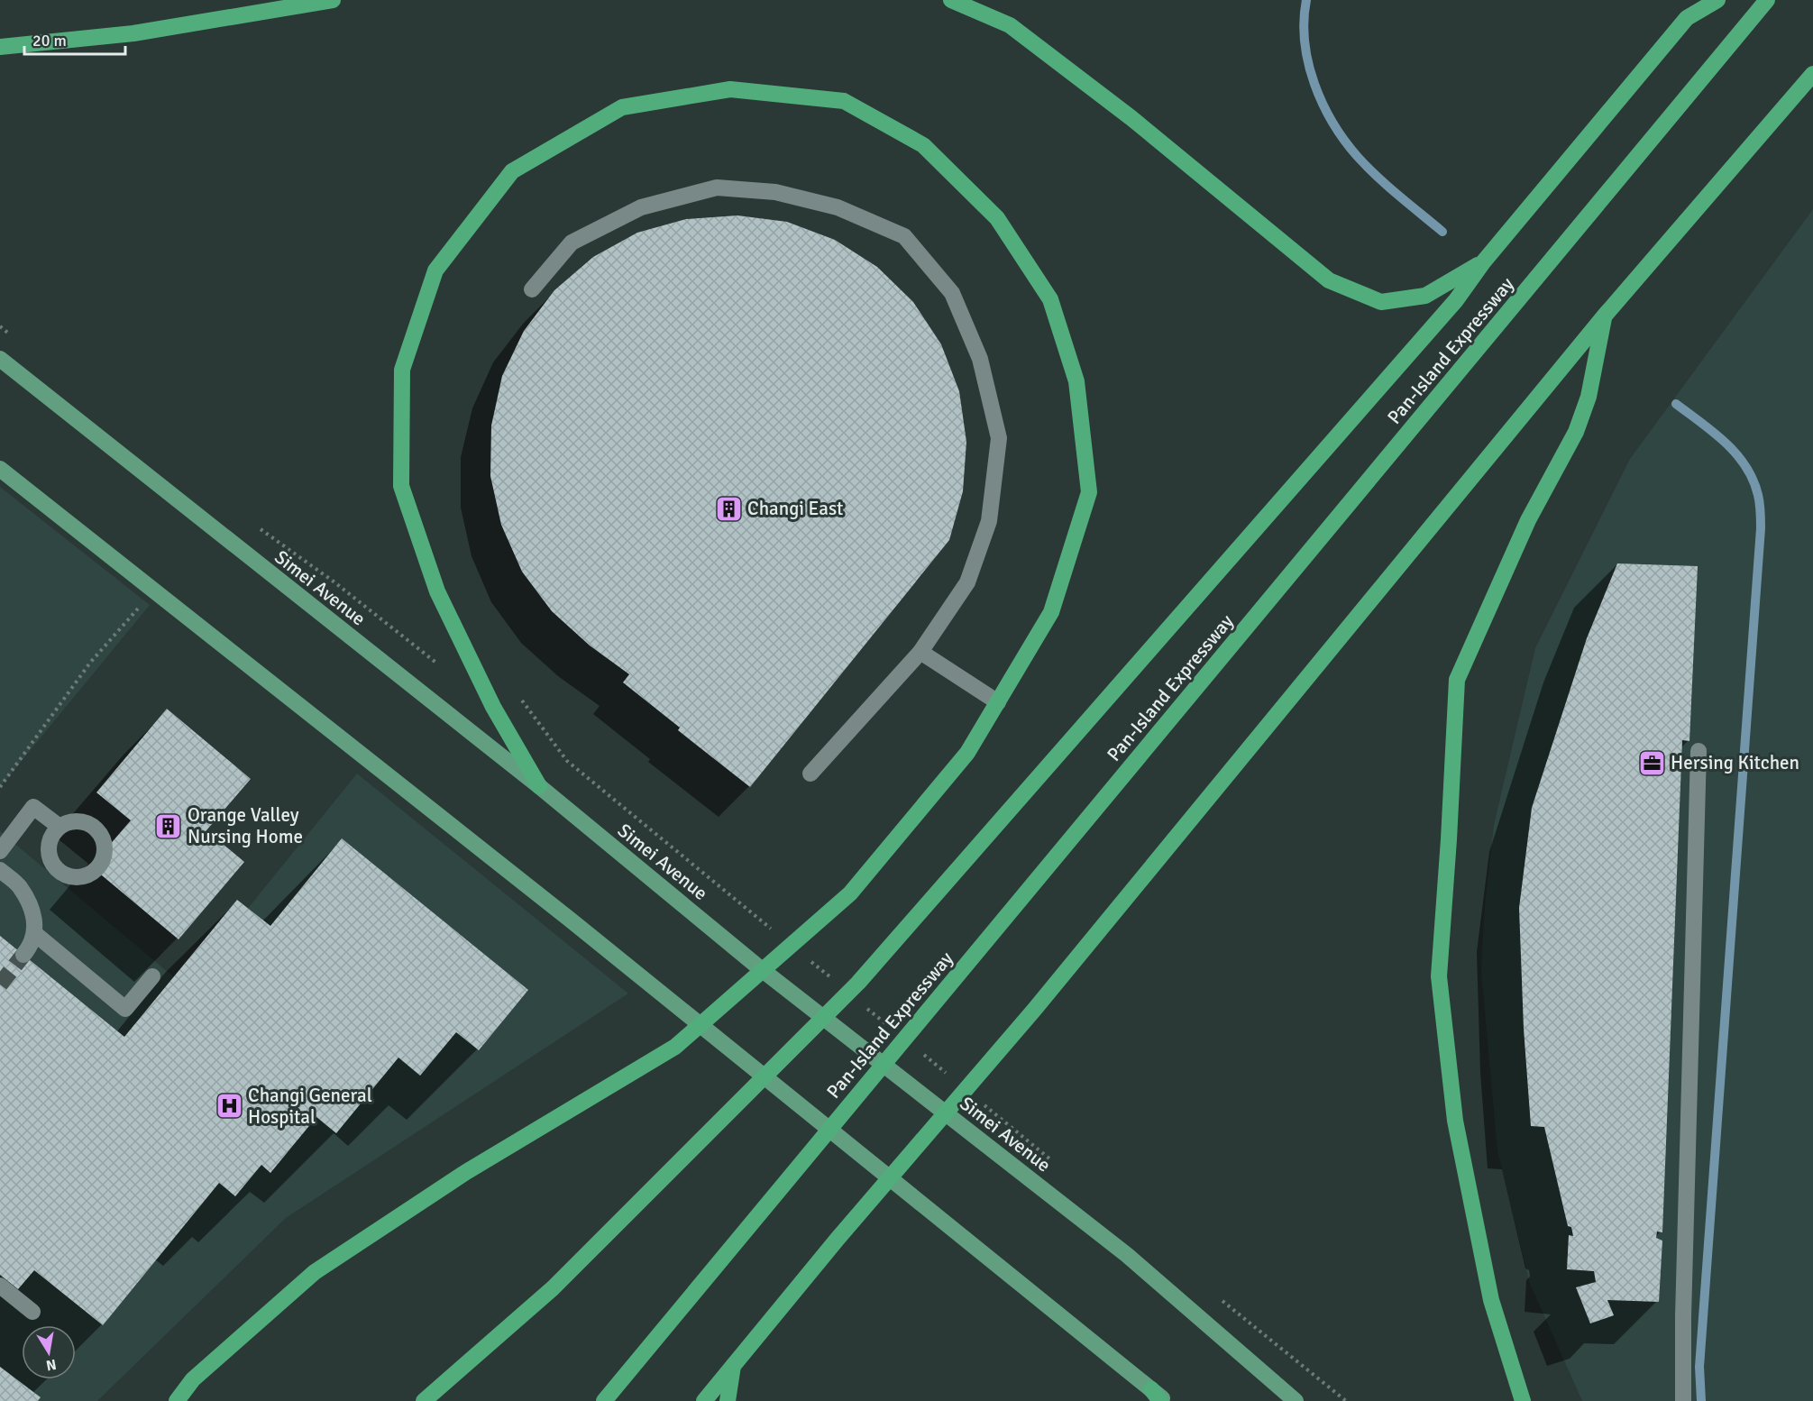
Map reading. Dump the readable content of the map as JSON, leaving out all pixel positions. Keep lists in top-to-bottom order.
{
  "streets": {
    "highway": ["Pan-Island Expressway"],
    "main road": ["Simei Avenue"]
  },
  "places": {
    "building": ["Changi East", "Orange Valley Nursing Home"],
    "office": ["Hersing Kitchen"],
    "hospital": ["Changi General Hospital"]
  },
  "scale_bar": "20 m",
  "north": "bottom"
}
